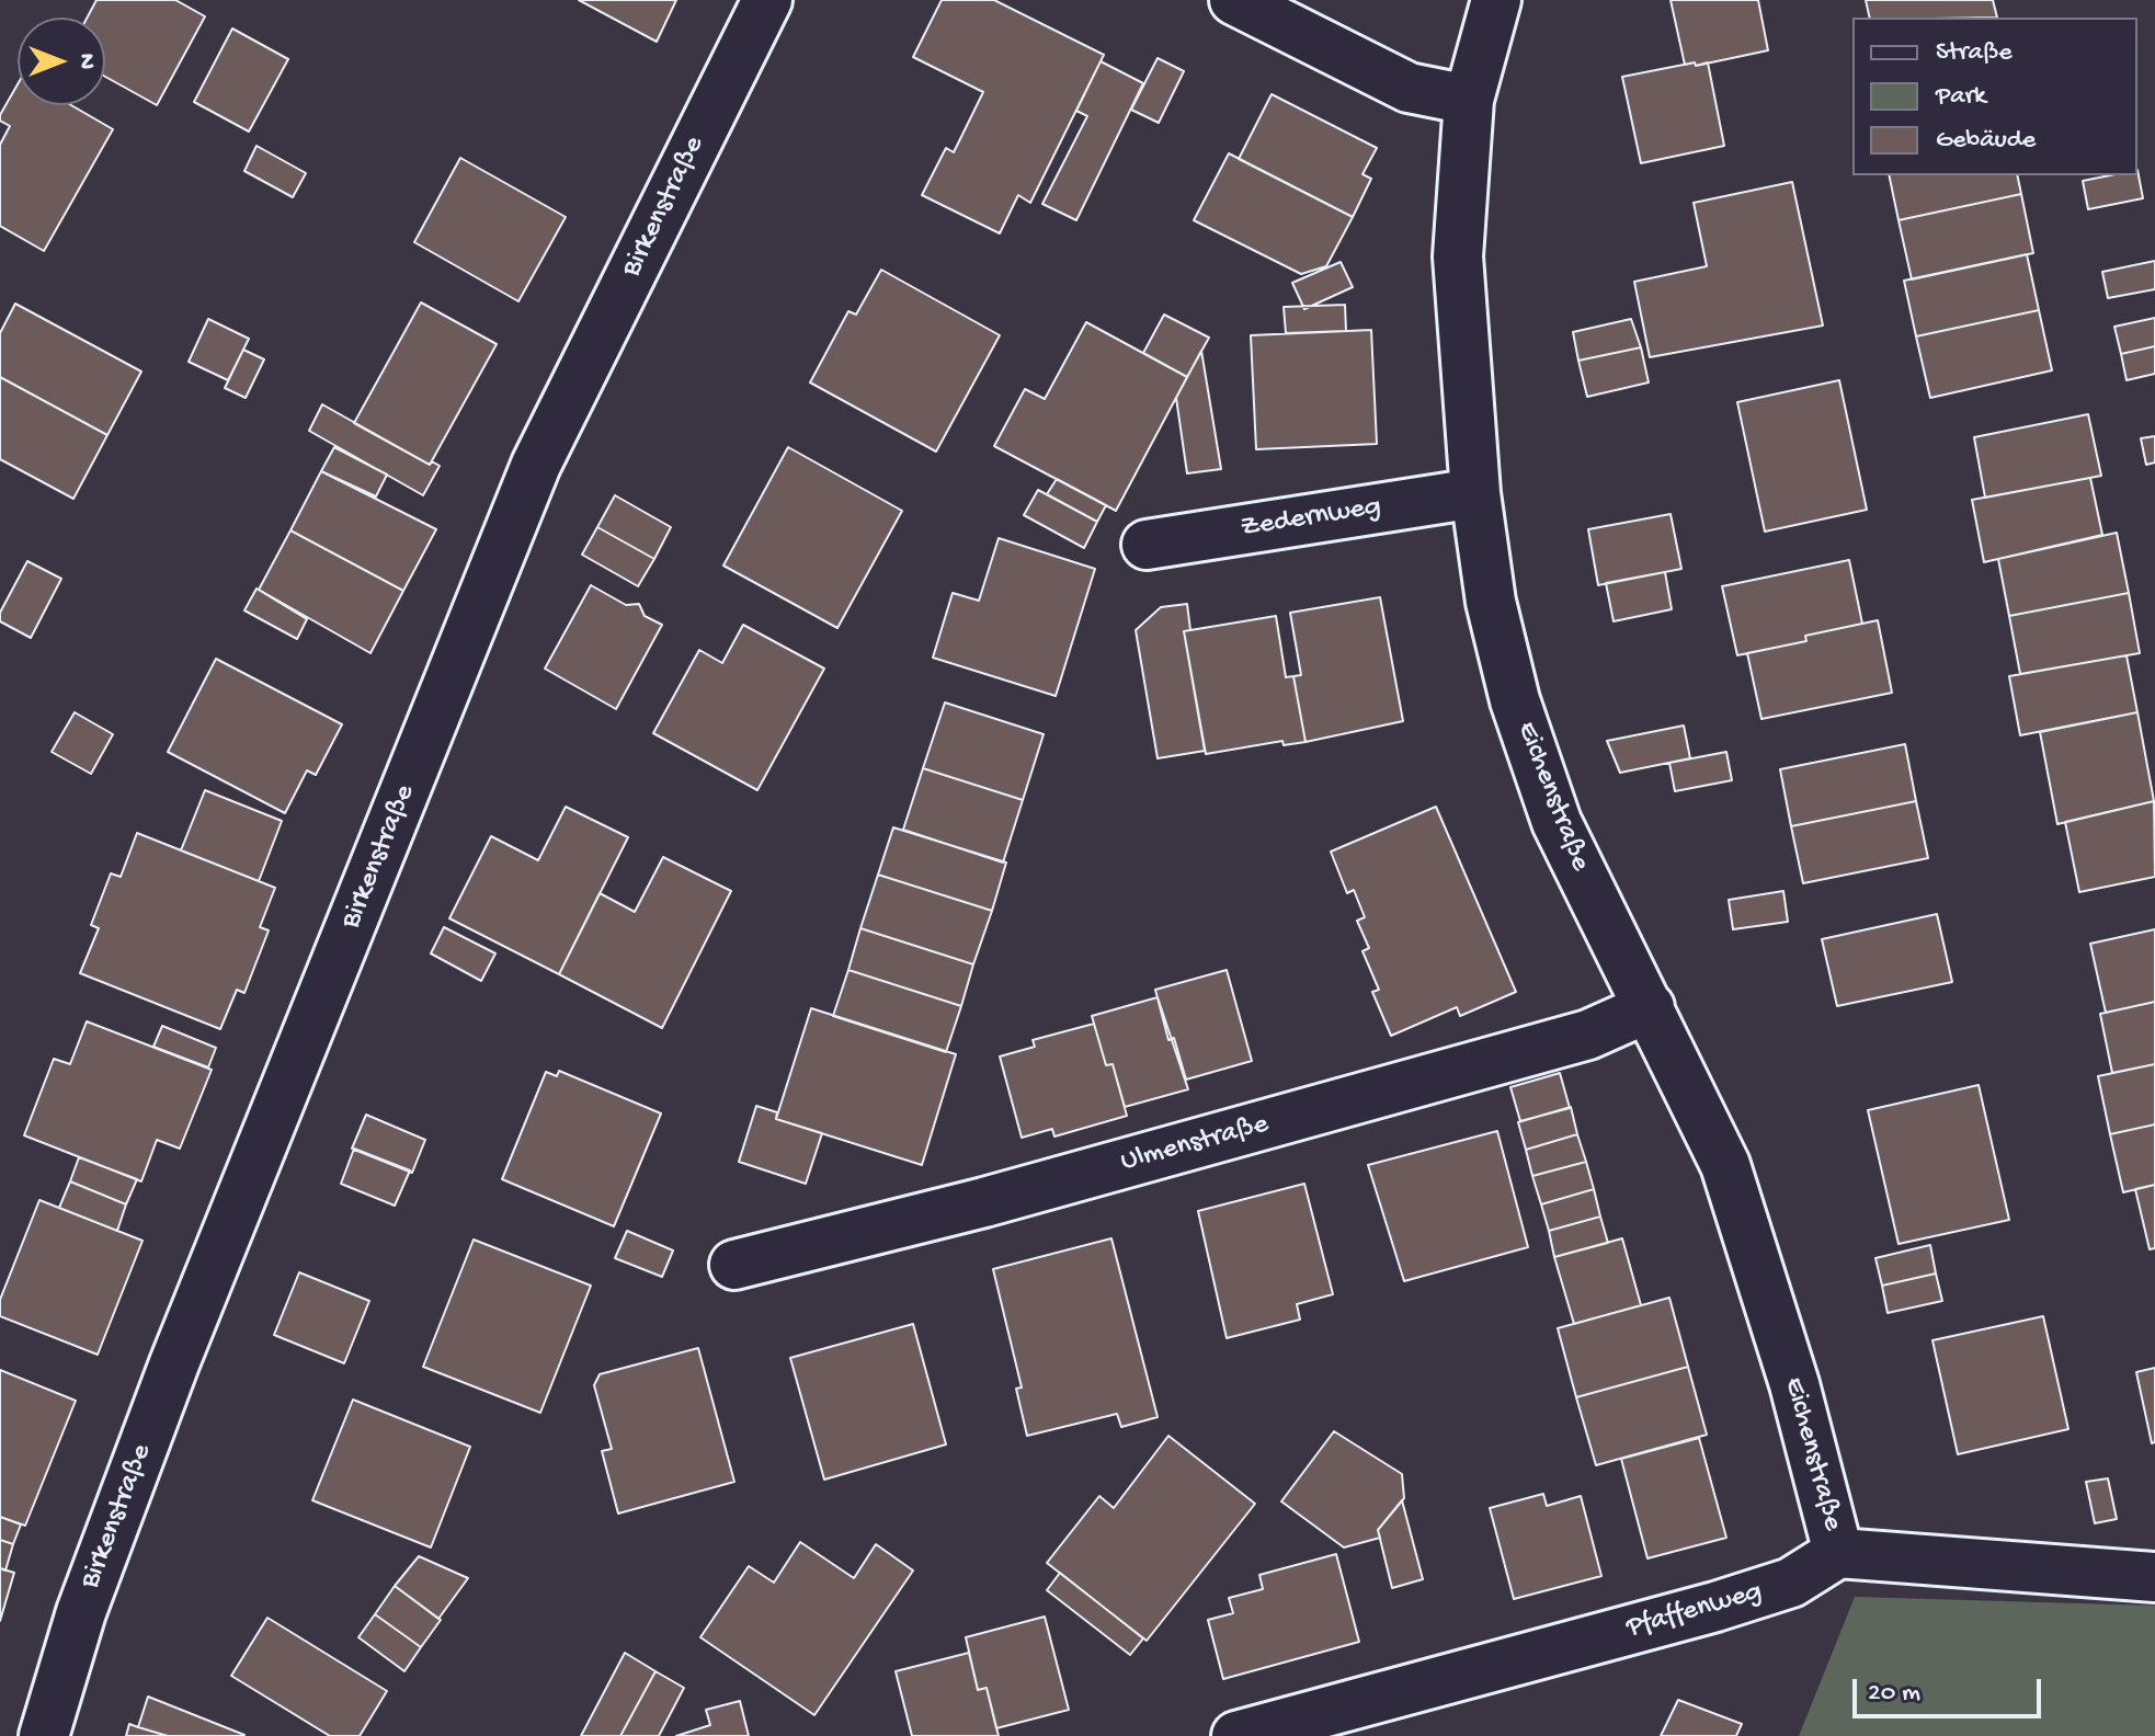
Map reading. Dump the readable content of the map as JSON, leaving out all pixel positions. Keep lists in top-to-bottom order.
{
  "streets": {
    "street": [
      "Birkenstraße",
      "Zedernweg",
      "Eichenstraße",
      "Ulmenstraße",
      "Pfaffenweg"
    ]
  },
  "crossings": [
    ["Zedernweg", "Eichenstraße"],
    ["Eichenstraße", "Ulmenstraße"],
    ["Eichenstraße", "Pfaffenweg"]
  ],
  "legend": ["Straße", "Park", "Gebäude"],
  "scale_bar": "20 m",
  "north": "right"
}
